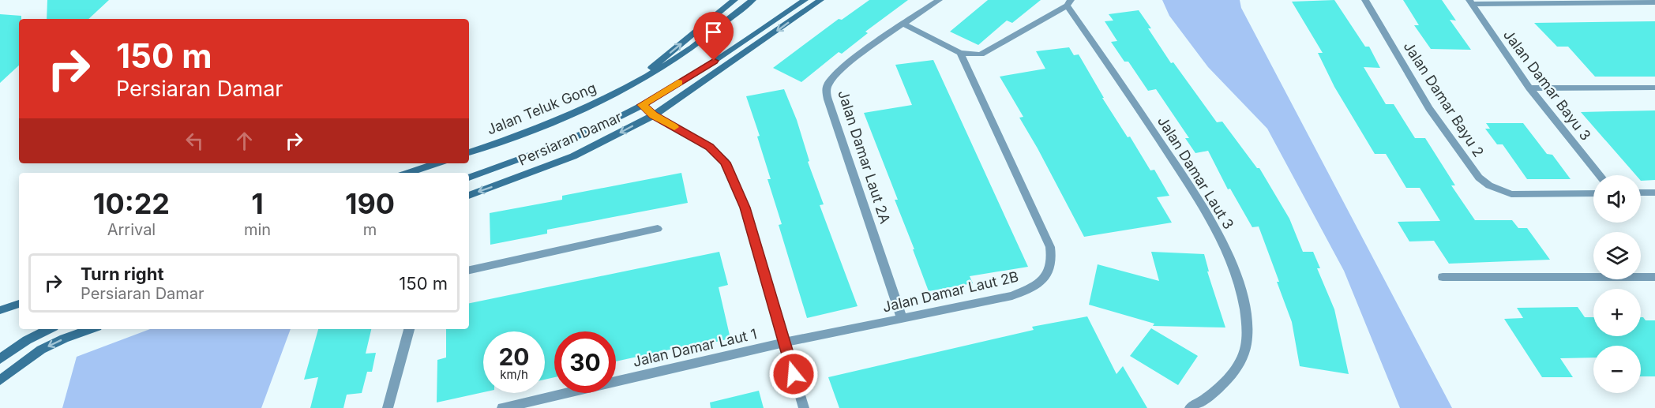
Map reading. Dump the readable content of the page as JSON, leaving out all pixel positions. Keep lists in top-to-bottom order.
{
  "streets": {
    "street": [
      "Jalan Damar Bayu 3",
      "Jalan Damar Bayu 2",
      "Jalan Teluk Gong",
      "Persiaran Damar",
      "Jalan Damar Laut 2A",
      "Jalan Damar Laut 3",
      "Jalan Damar Laut 2B",
      "Jalan Damar Laut 1"
    ]
  },
  "crossings": [
    ["Jalan Damar Laut 2A", "Jalan Damar Laut 2B"],
    ["Jalan Damar Laut 2B", "Jalan Damar Laut 1"]
  ],
  "page": {
    "turn": ["150 m", "Persiaran Damar"],
    "eta": [
      "10:22",
      "Arrival",
      "1",
      "min",
      "190",
      "m"
    ],
    "map_buttons": ["+", "−"],
    "list": [
      {
        "name": "Turn right",
        "note": "Persiaran Damar",
        "value": "150 m"
      }
    ],
    "speed": "20 km/h",
    "limit": "30"
  }
}
